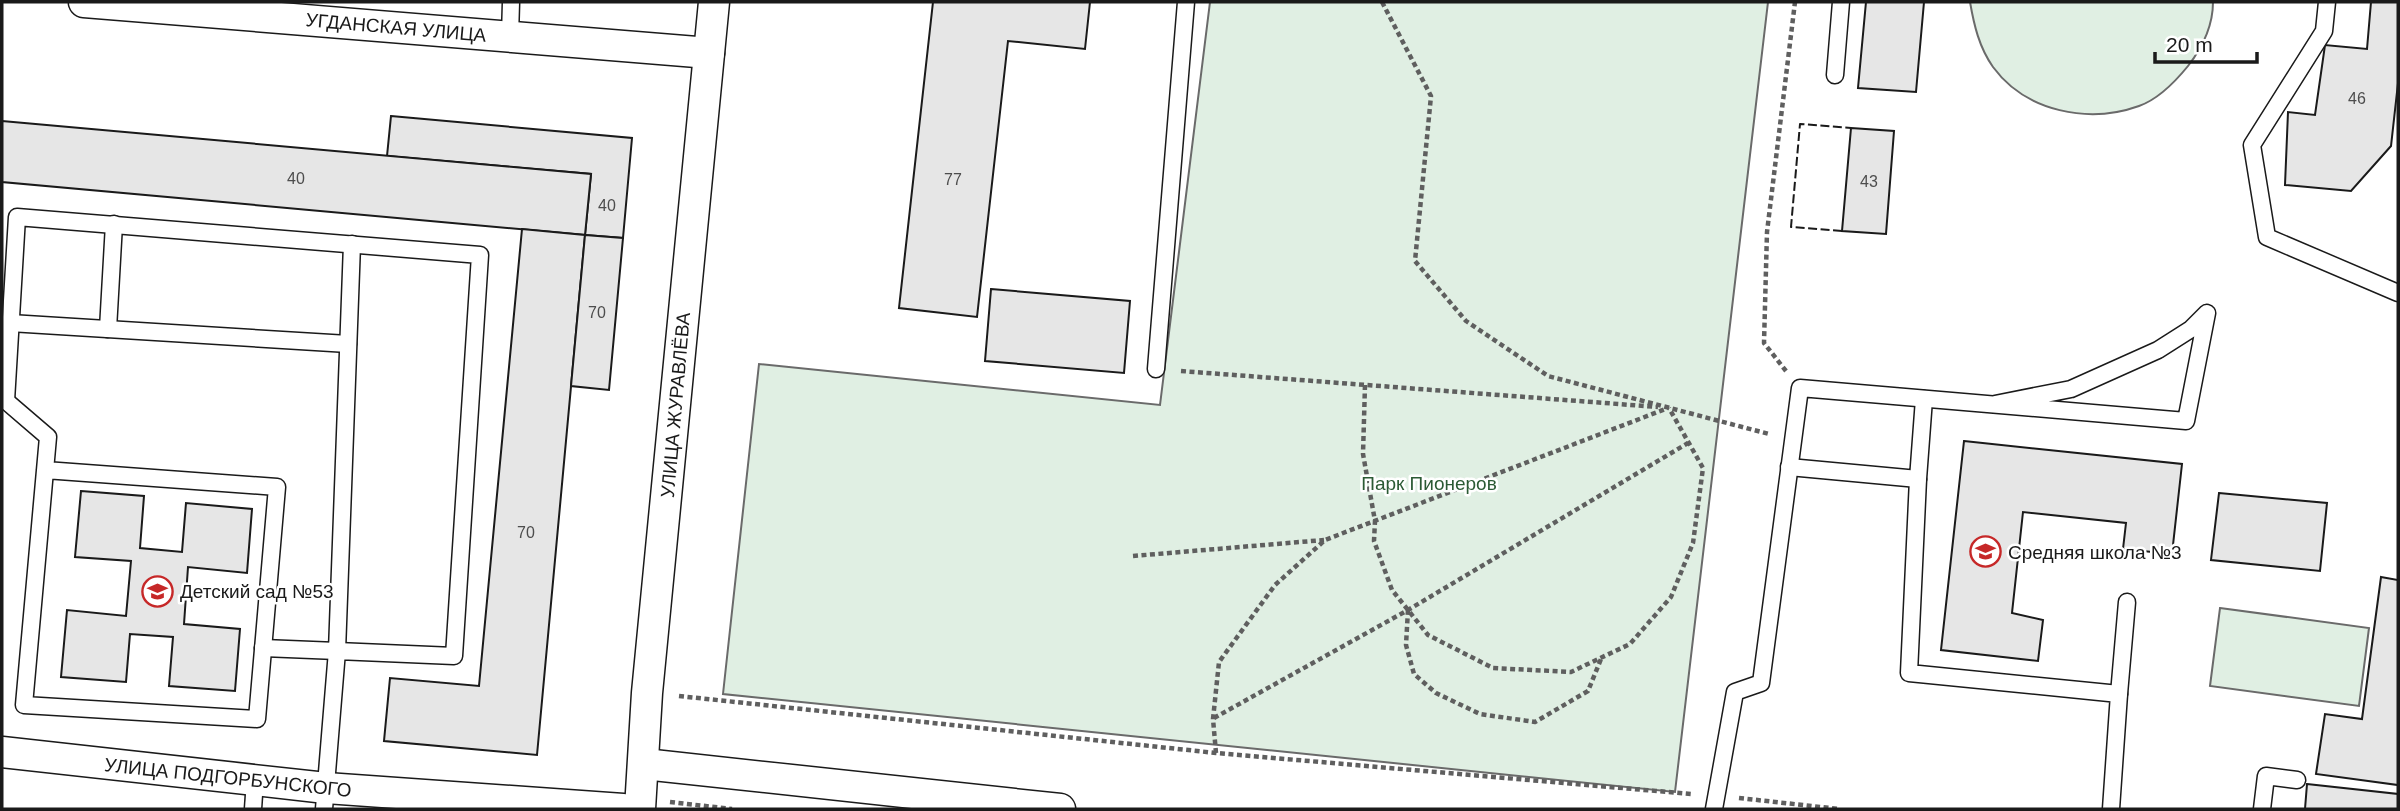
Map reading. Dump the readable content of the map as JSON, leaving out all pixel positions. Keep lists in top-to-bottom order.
{
  "streets": {
    "street": ["УГДАНСКАЯ УЛИЦА", "УЛИЦА ЖУРАВЛЁВА", "УЛИЦА ПОДГОРБУНСКОГО"]
  },
  "crossings": [
    ["УГДАНСКАЯ УЛИЦА", "УЛИЦА ЖУРАВЛЁВА"],
    ["УЛИЦА ЖУРАВЛЁВА", "УЛИЦА ПОДГОРБУНСКОГО"]
  ],
  "parks": ["Парк Пионеров"],
  "places": {
    "school or university": ["Средняя школа №3", "Детский сад №53"]
  },
  "house_numbers": [
    "46",
    "40",
    "77",
    "43",
    "40",
    "70",
    "70"
  ],
  "scale_bar": "20 m"
}
